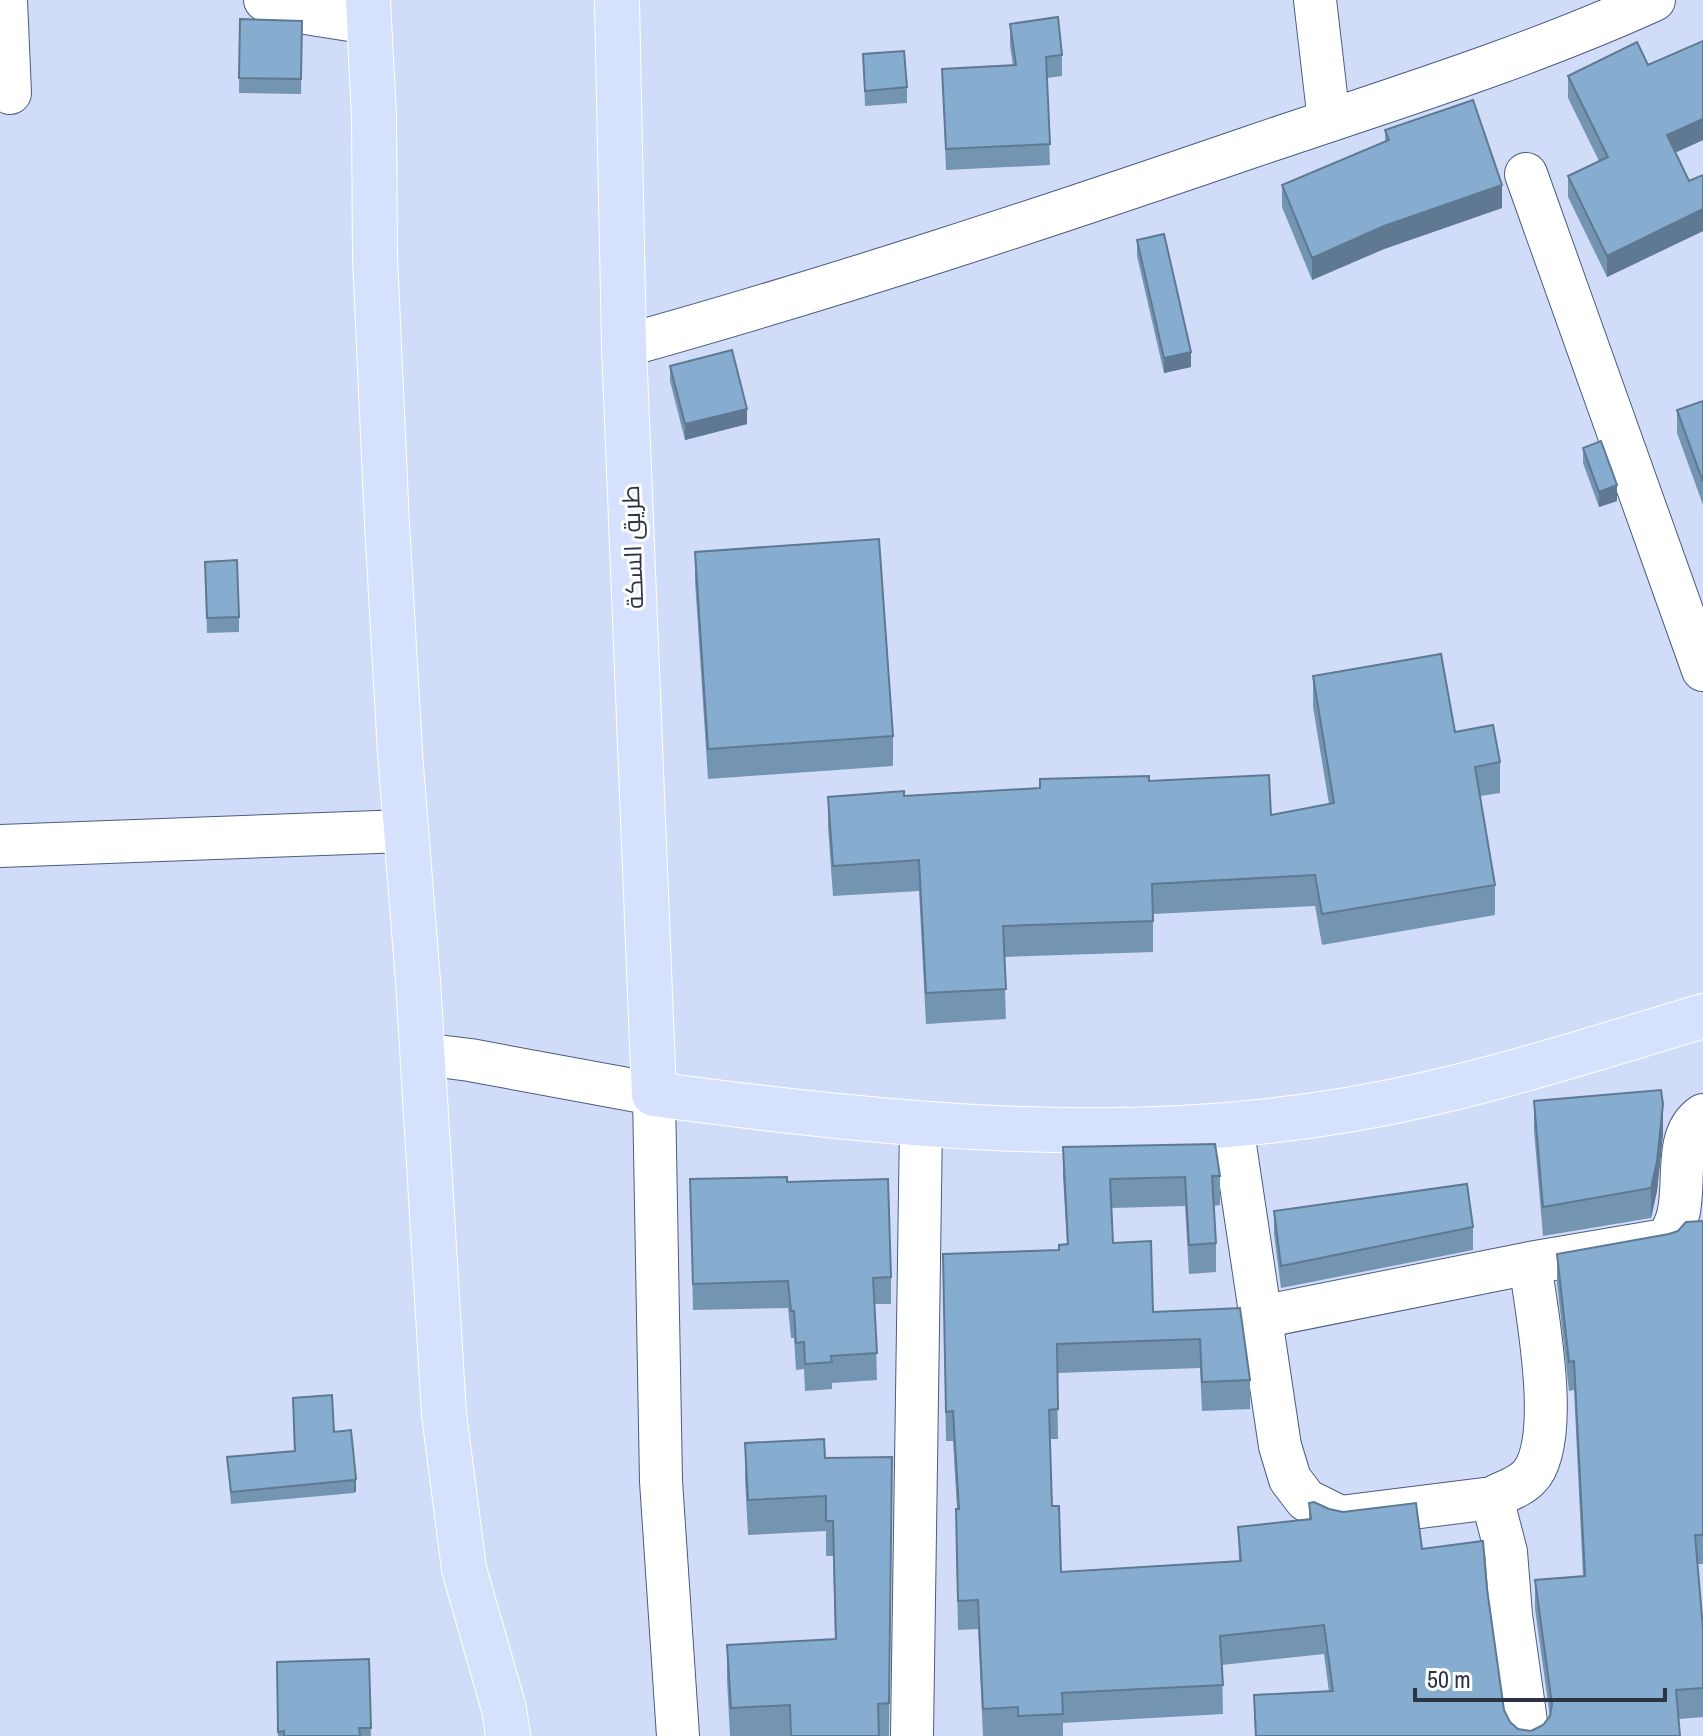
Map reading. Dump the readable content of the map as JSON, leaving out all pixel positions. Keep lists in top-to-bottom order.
{
  "streets": {
    "main road": ["طريق السكة"]
  },
  "scale_bar": "50 m"
}
